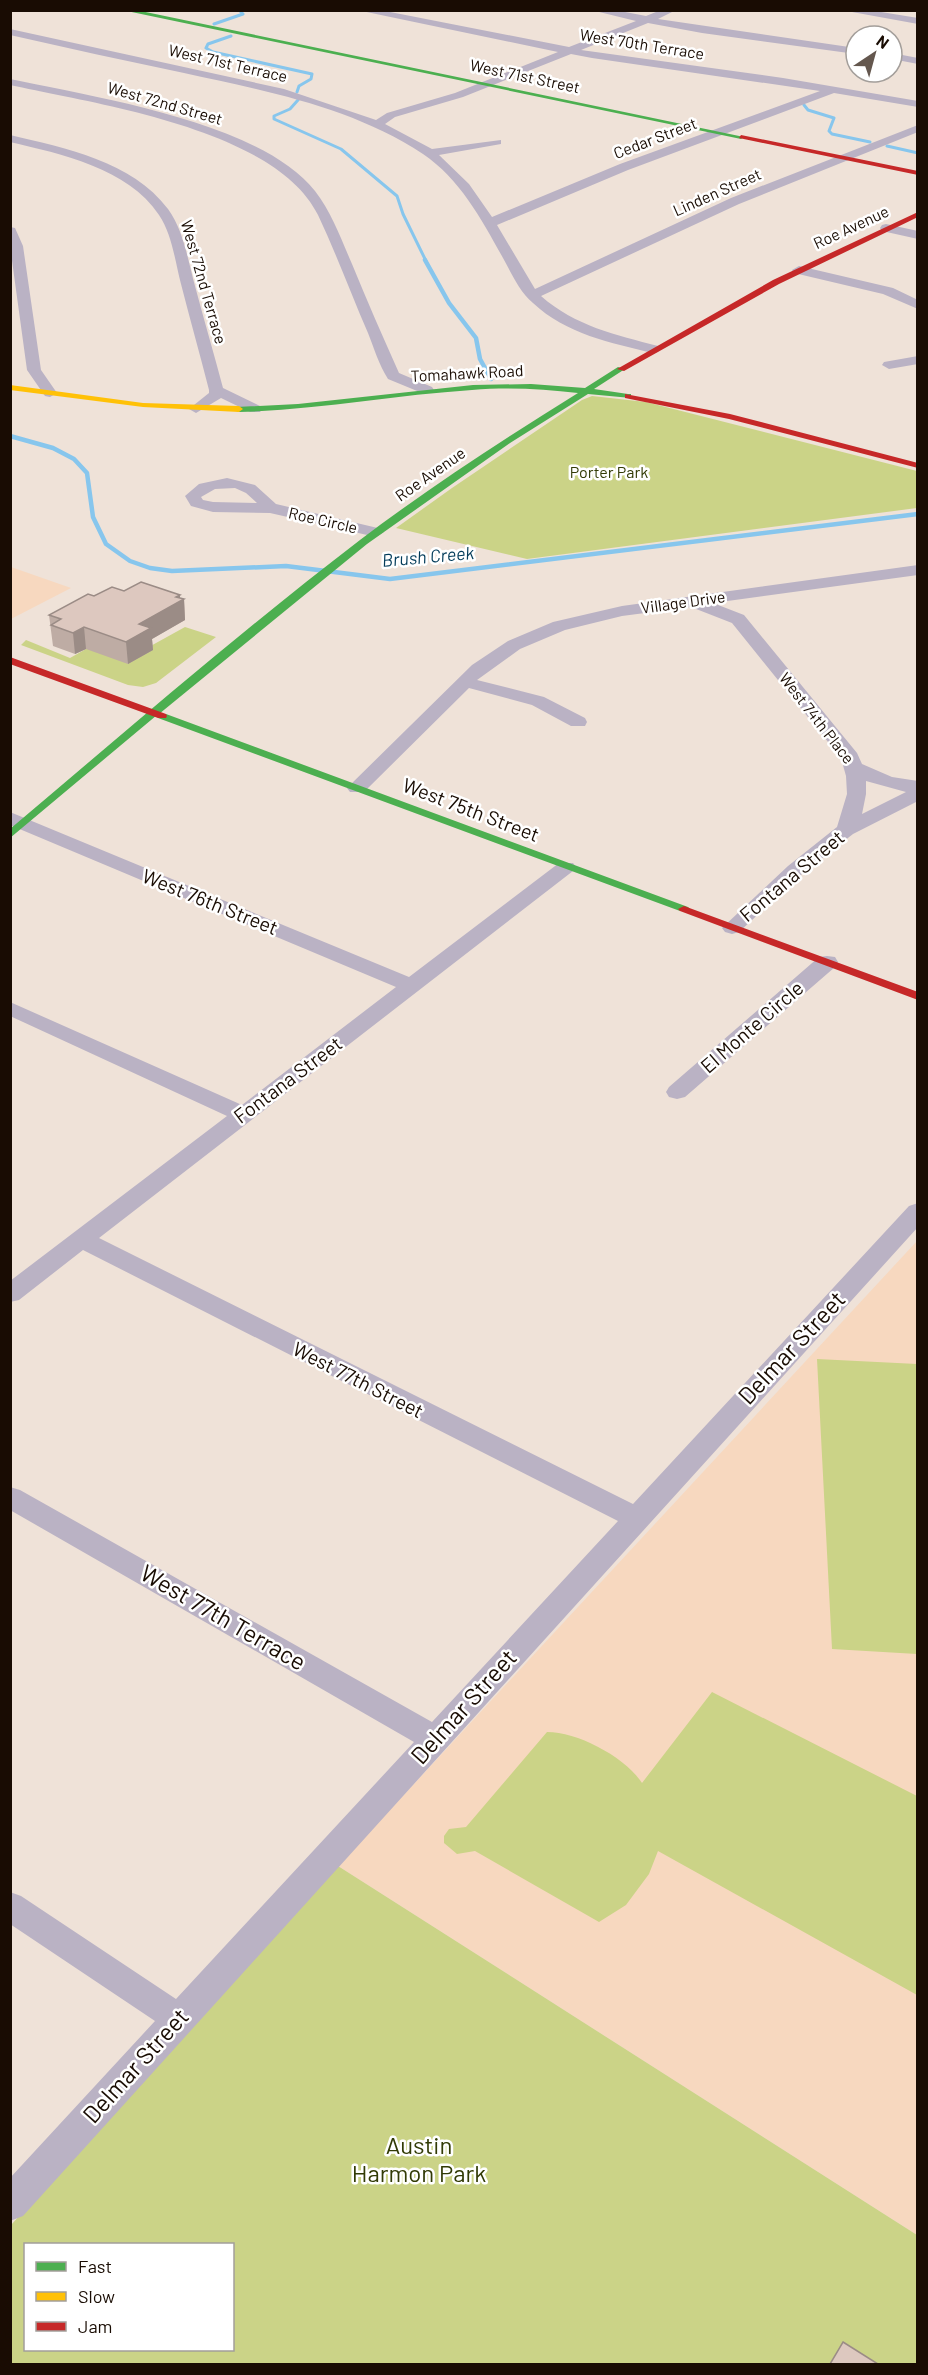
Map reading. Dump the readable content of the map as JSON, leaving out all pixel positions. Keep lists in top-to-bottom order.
{
  "streets": {
    "main road": [
      "West 71st Street",
      "Roe Avenue",
      "Tomahawk Road",
      "West 75th Street"
    ],
    "street": [
      "West 70th Terrace",
      "West 71st Terrace",
      "West 72nd Street",
      "Cedar Street",
      "Linden Street",
      "West 72nd Terrace",
      "Roe Circle",
      "Village Drive",
      "West 74th Place",
      "Fontana Street",
      "West 76th Street",
      "El Monte Circle",
      "Delmar Street",
      "West 77th Street",
      "West 77th Terrace"
    ]
  },
  "crossings": [
    ["West 70th Terrace", "Cedar Street"],
    ["West 71st Terrace", "Cedar Street"],
    ["West 71st Terrace", "Linden Street"],
    ["West 71st Terrace", "Roe Avenue"],
    ["West 71st Street", "Cedar Street"],
    ["West 71st Street", "Linden Street"],
    ["Roe Avenue", "Tomahawk Road"],
    ["Roe Avenue", "Roe Circle"],
    ["Roe Avenue", "West 75th Street"],
    ["Roe Avenue", "West 76th Street"],
    ["Village Drive", "West 74th Place"],
    ["Village Drive", "West 75th Street"],
    ["West 74th Place", "Fontana Street"],
    ["West 75th Street", "Fontana Street"],
    ["West 75th Street", "El Monte Circle"],
    ["Fontana Street", "West 76th Street"],
    ["Fontana Street", "West 77th Street"],
    ["Delmar Street", "West 77th Street"],
    ["Delmar Street", "West 77th Terrace"]
  ],
  "water": ["Brush Creek"],
  "parks": ["Porter Park", "Austin Harmon Park"],
  "legend": ["Fast", "Slow", "Jam"],
  "north": "top right"
}
